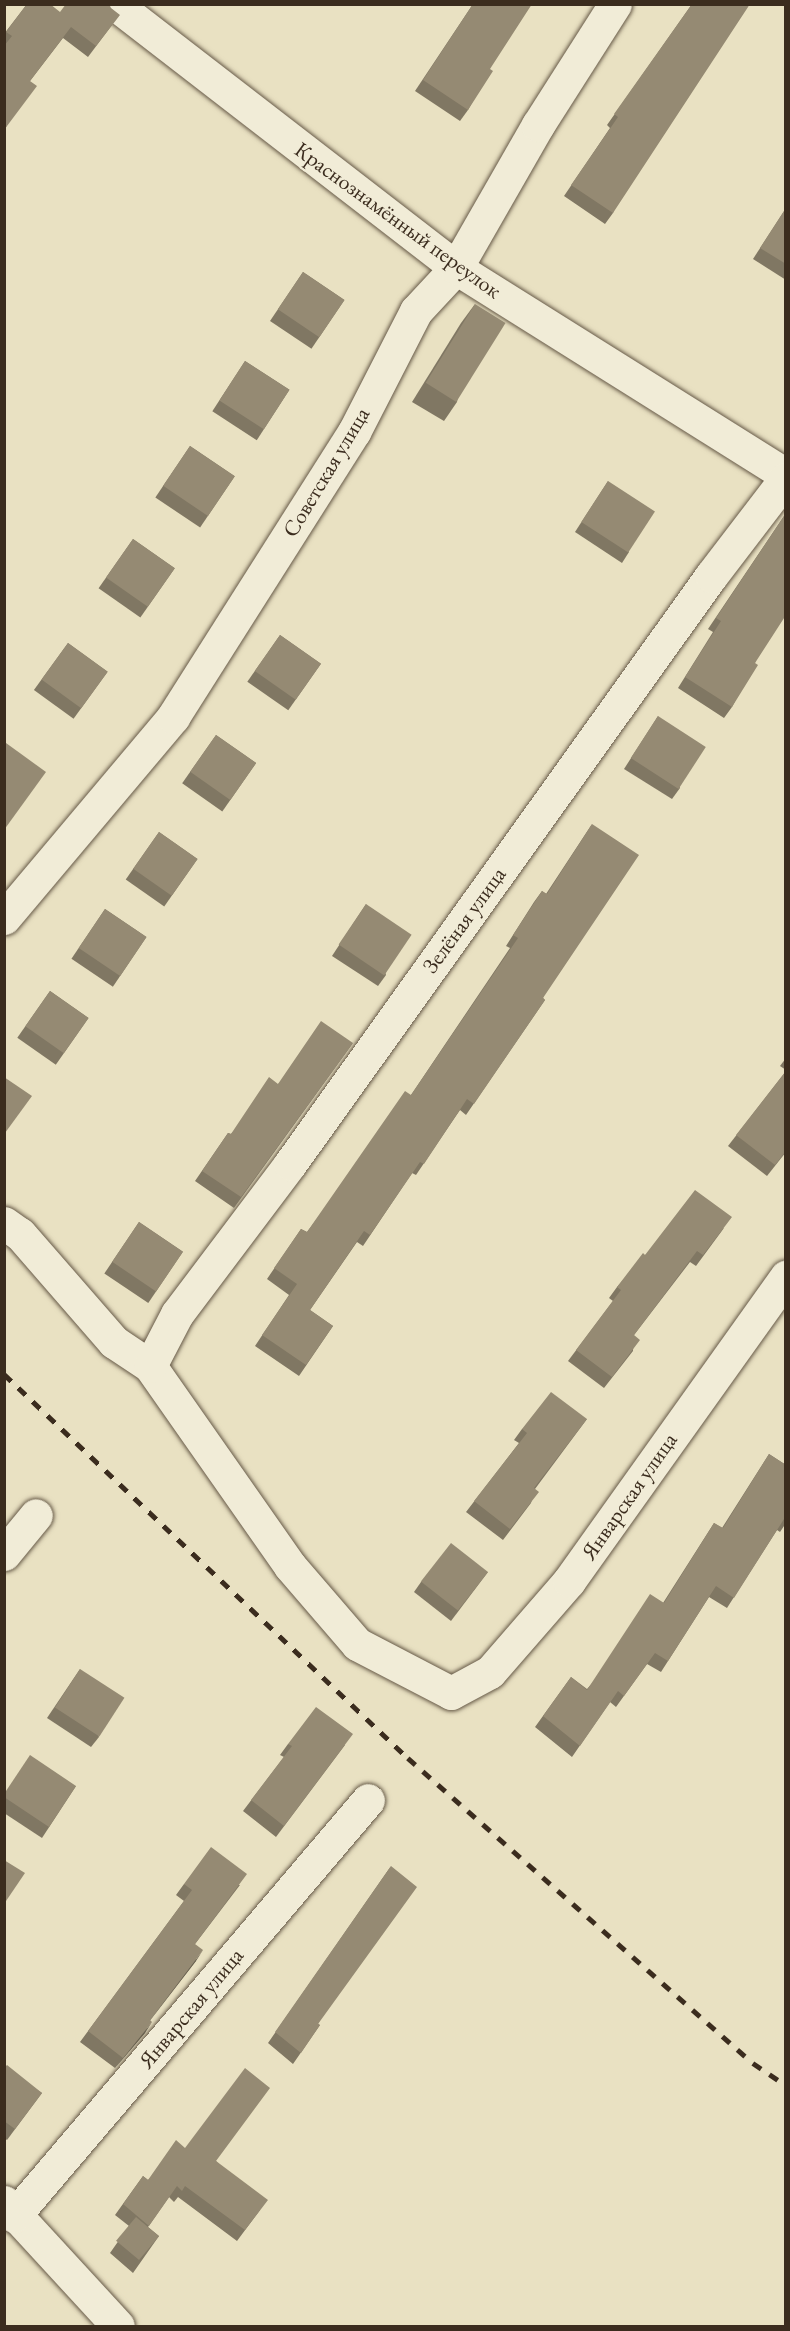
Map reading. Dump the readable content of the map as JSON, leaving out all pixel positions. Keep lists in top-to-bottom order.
{
  "streets": {
    "street": [
      "Краснознамённый переулок",
      "Советская улица",
      "Зелёная улица",
      "Январская улица"
    ]
  },
  "crossings": [
    ["Краснознамённый переулок", "Советская улица"],
    ["Краснознамённый переулок", "Зелёная улица"],
    ["Зелёная улица", "Январская улица"]
  ]
}
